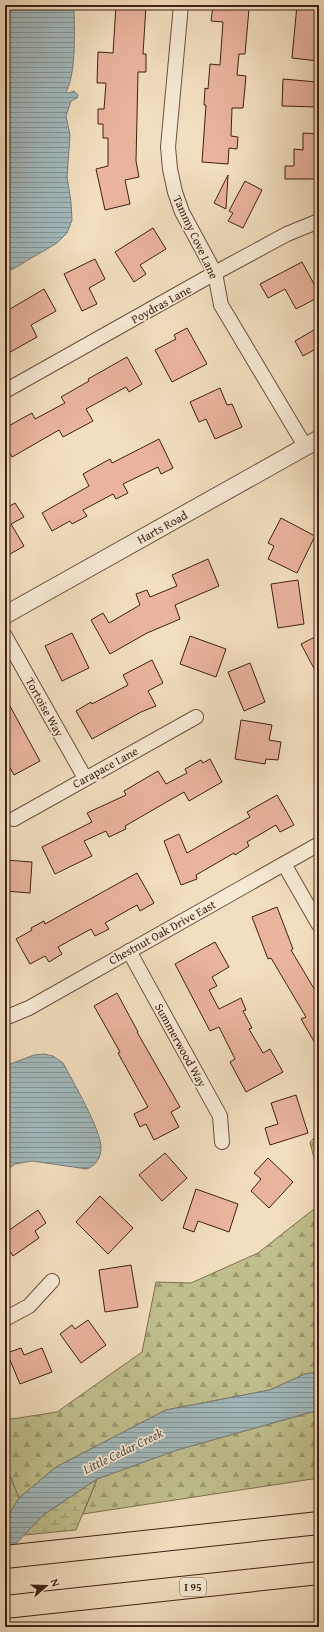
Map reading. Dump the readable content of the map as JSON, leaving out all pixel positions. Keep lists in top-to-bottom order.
{
  "streets": {
    "highway": ["I 95"],
    "street": [
      "Tammy Cove Lane",
      "Poydras Lane",
      "Harts Road",
      "Tortoise Way",
      "Carapace Lane",
      "Chestnut Oak Drive East",
      "Summerwood Way"
    ]
  },
  "crossings": [
    ["Tammy Cove Lane", "Poydras Lane"],
    ["Tammy Cove Lane", "Harts Road"],
    ["Tortoise Way", "Carapace Lane"],
    ["Chestnut Oak Drive East", "Summerwood Way"]
  ],
  "water": ["Little Cedar Creek"],
  "north": "right"
}
